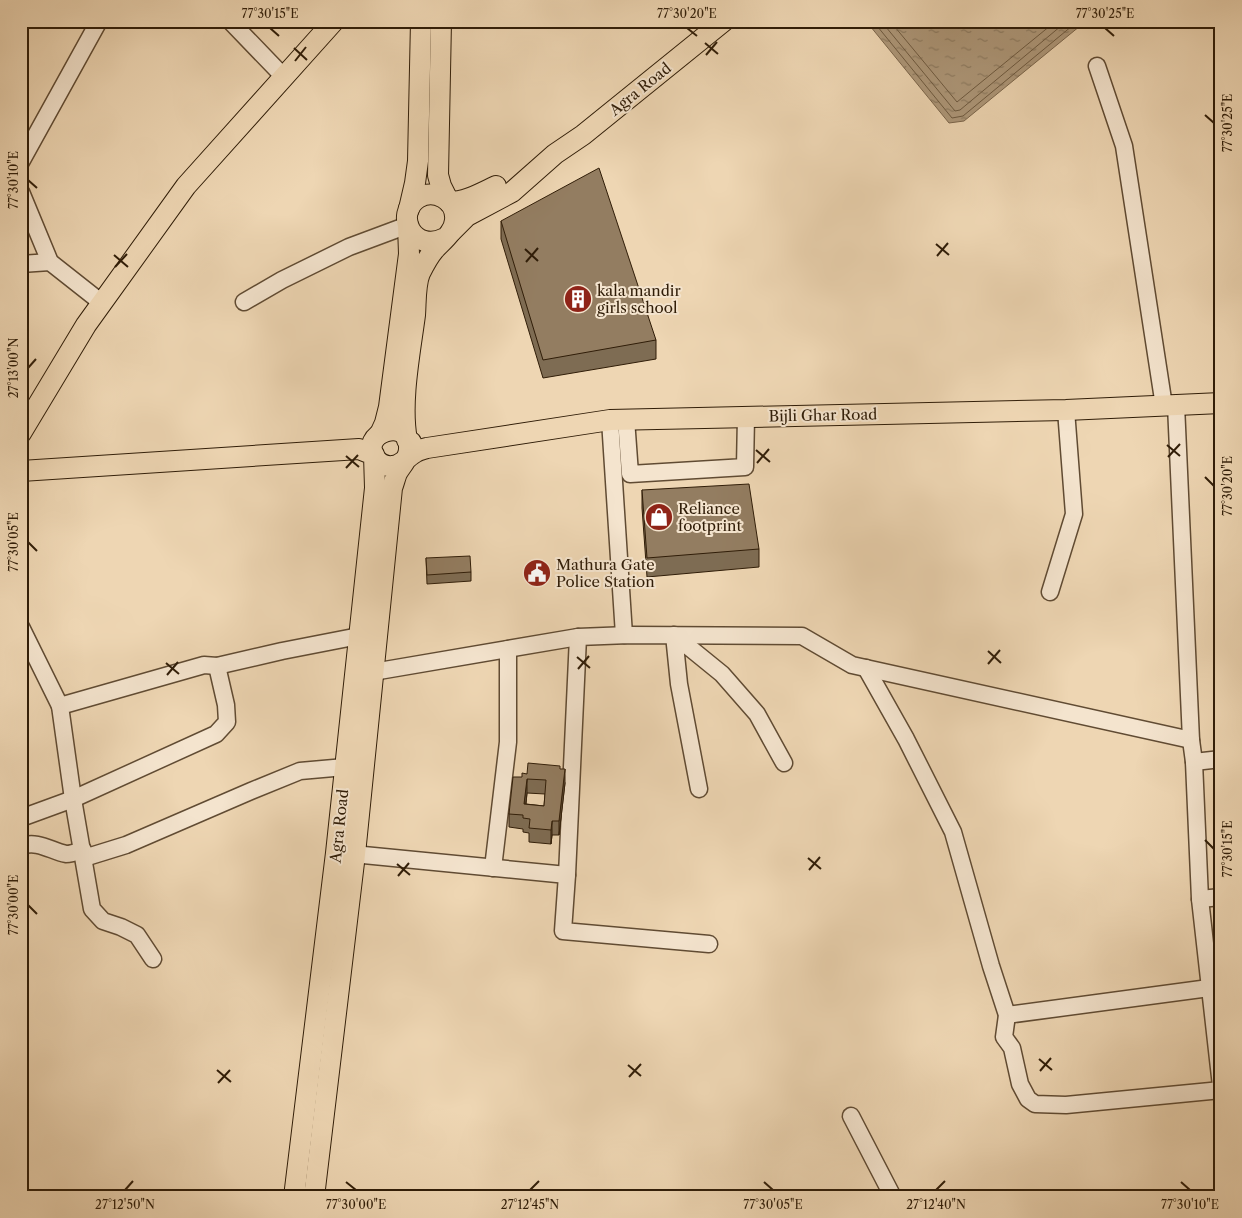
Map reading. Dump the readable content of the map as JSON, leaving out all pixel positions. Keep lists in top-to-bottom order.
{
  "streets": {
    "main road": ["Agra Road", "Bijli Ghar Road"]
  },
  "places": {
    "building": ["kala mandir girls school"],
    "shop": ["Reliance footprint"],
    "public building": ["Mathura Gate Police Station"]
  },
  "coordinates": [
    "77°30'15\"E",
    "77°30'20\"E",
    "77°30'25\"E",
    "77°30'10\"E",
    "27°13'00\"N",
    "77°30'05\"E",
    "77°30'00\"E",
    "27°12'50\"N",
    "27°12'45\"N",
    "27°12'40\"N"
  ]
}
